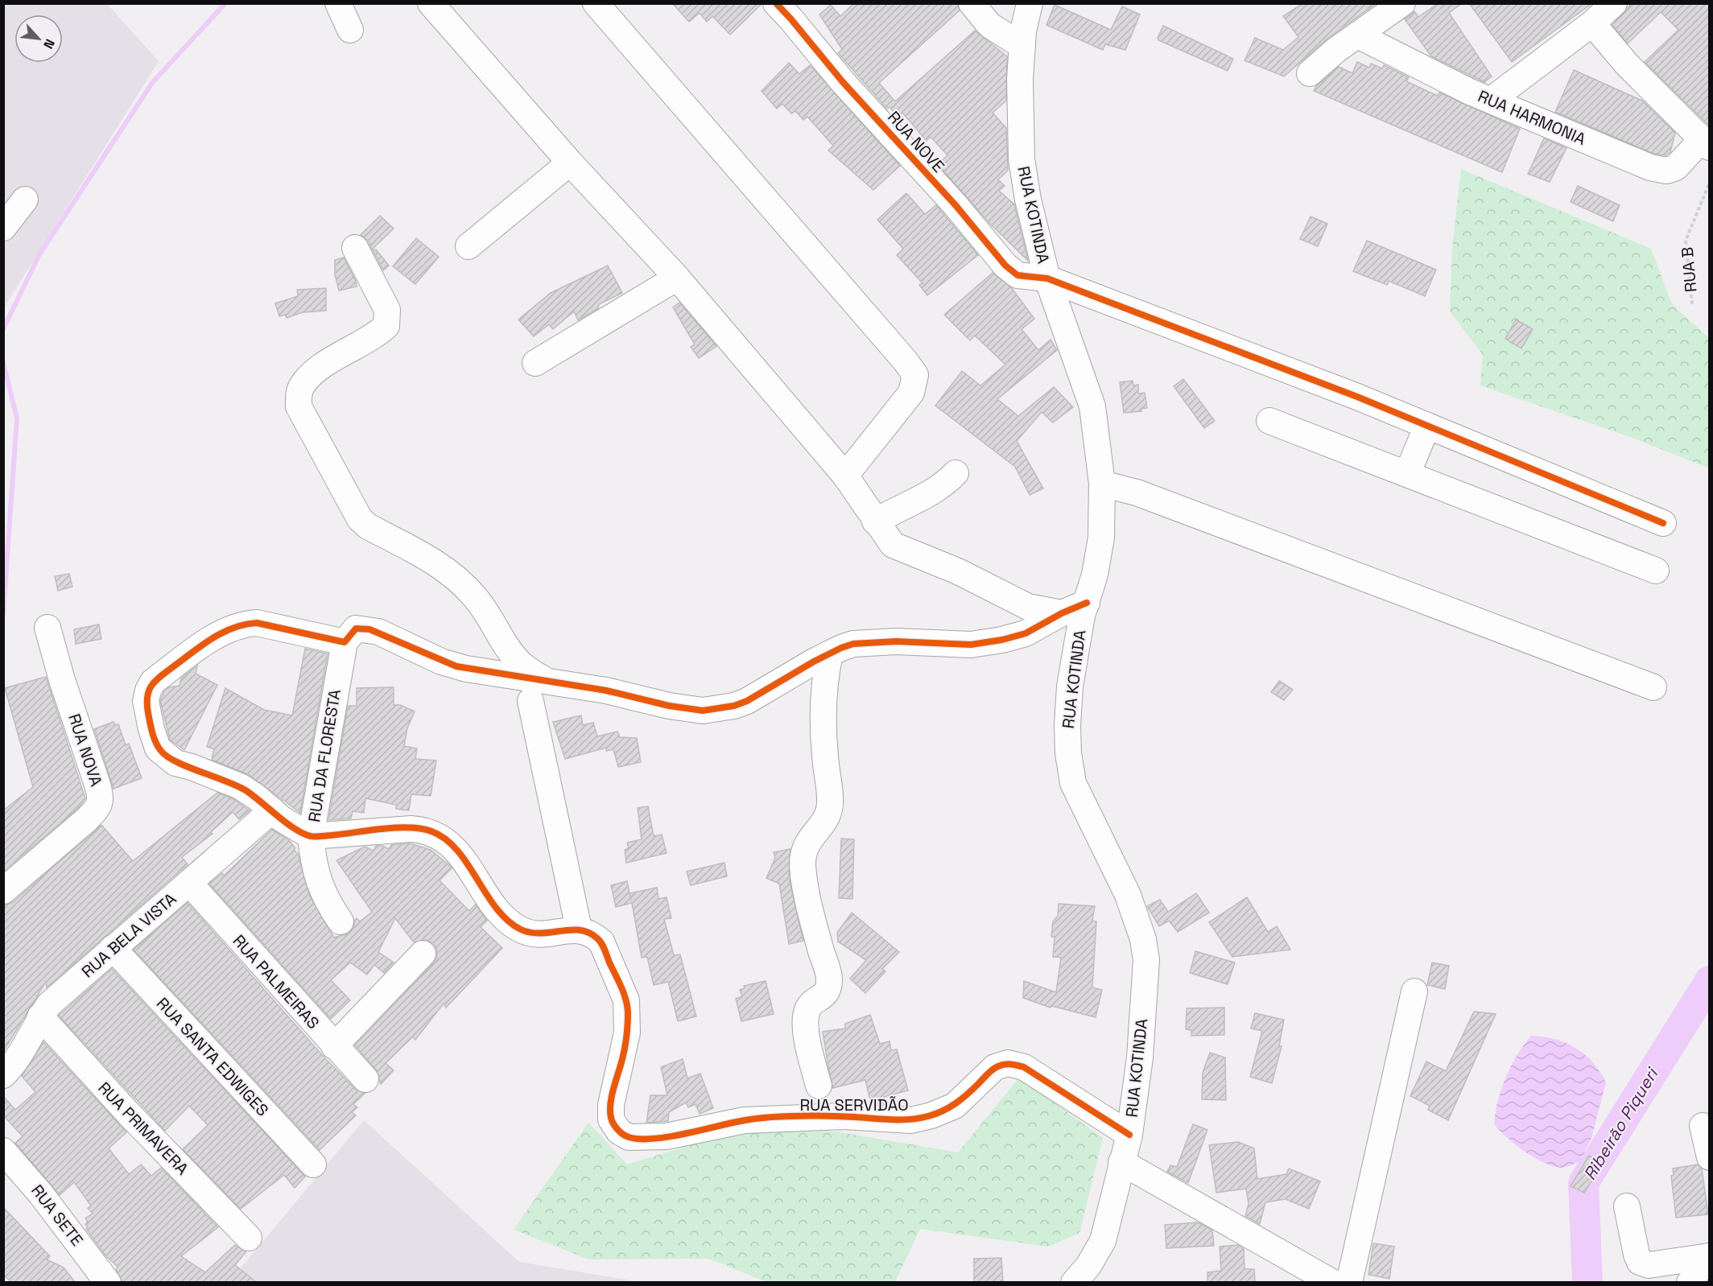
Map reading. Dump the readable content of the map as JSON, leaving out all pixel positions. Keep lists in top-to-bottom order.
{
  "streets": {
    "street": [
      "RUA HARMONIA",
      "RUA NOVE",
      "RUA KOTINDA",
      "RUA NOVA",
      "RUA DA FLORESTA",
      "RUA BELA VISTA",
      "RUA PALMEIRAS",
      "RUA SANTA EDWIGES",
      "RUA SERVIDÃO",
      "RUA PRIMAVERA",
      "RUA SETE"
    ],
    "path": ["RUA B"]
  },
  "crossings": [
    ["RUA NOVE", "RUA KOTINDA"],
    ["RUA KOTINDA", "RUA SERVIDÃO"],
    ["RUA BELA VISTA", "RUA PALMEIRAS"],
    ["RUA BELA VISTA", "RUA SANTA EDWIGES"],
    ["RUA BELA VISTA", "RUA PRIMAVERA"]
  ],
  "water": ["Ribeirão Piqueri"],
  "north": "bottom right"
}
